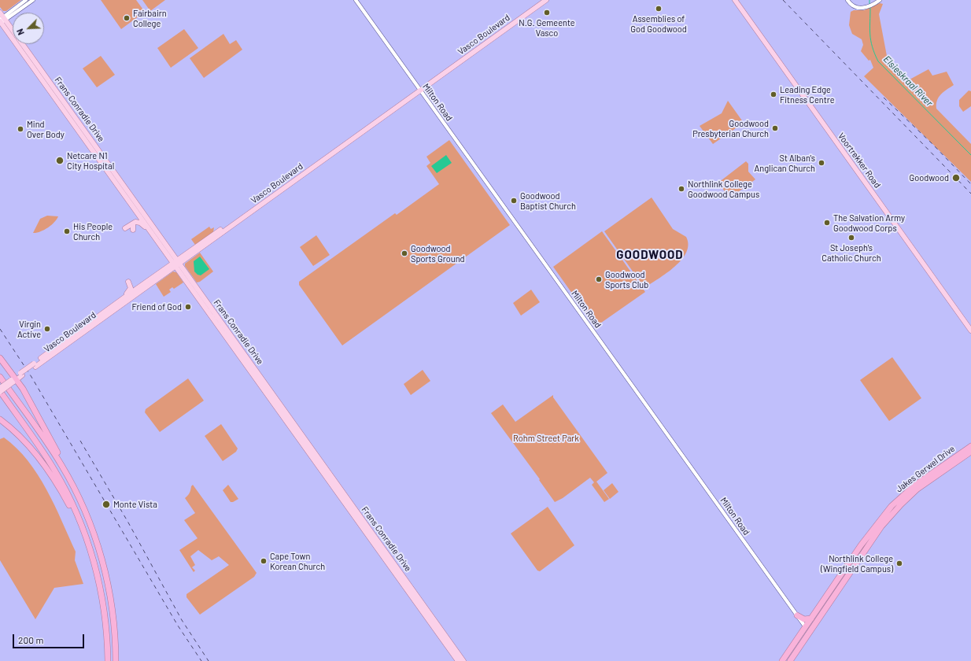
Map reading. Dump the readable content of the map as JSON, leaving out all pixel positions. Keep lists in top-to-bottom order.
{
  "streets": {
    "highway": ["Jakes Gerwel Drive"],
    "main road": ["Vasco Boulevard", "Frans Conradie Drive", "Voortrekker Road"],
    "street": ["Milton Road"]
  },
  "crossings": [
    ["Vasco Boulevard", "Milton Road"],
    ["Vasco Boulevard", "Frans Conradie Drive"],
    ["Milton Road", "Jakes Gerwel Drive"]
  ],
  "districts": ["GOODWOOD"],
  "water": ["Elsieskraal River"],
  "parks": ["Rohm Street Park"],
  "places": [
    "Assemblies of God Goodwood",
    "N.G. Gemeente Vasco",
    "Fairbairn College",
    "Leading Edge Fitness Centre",
    "Goodwood Presbyterian Church",
    "Mind Over Body",
    "Netcare N1 City Hospital",
    "St Alban's Anglican Church",
    "Goodwood",
    "Northlink College Goodwood Campus",
    "Goodwood Baptist Church",
    "The Salvation Army Goodwood Corps",
    "His People Church",
    "St Joseph's Catholic Church",
    "Goodwood Sports Ground",
    "Goodwood Sports Club",
    "Friend of God",
    "Virgin Active",
    "Monte Vista",
    "Cape Town Korean Church",
    "Northlink College (Wingfield Campus)"
  ],
  "scale_bar": "200 m",
  "north": "bottom left"
}
